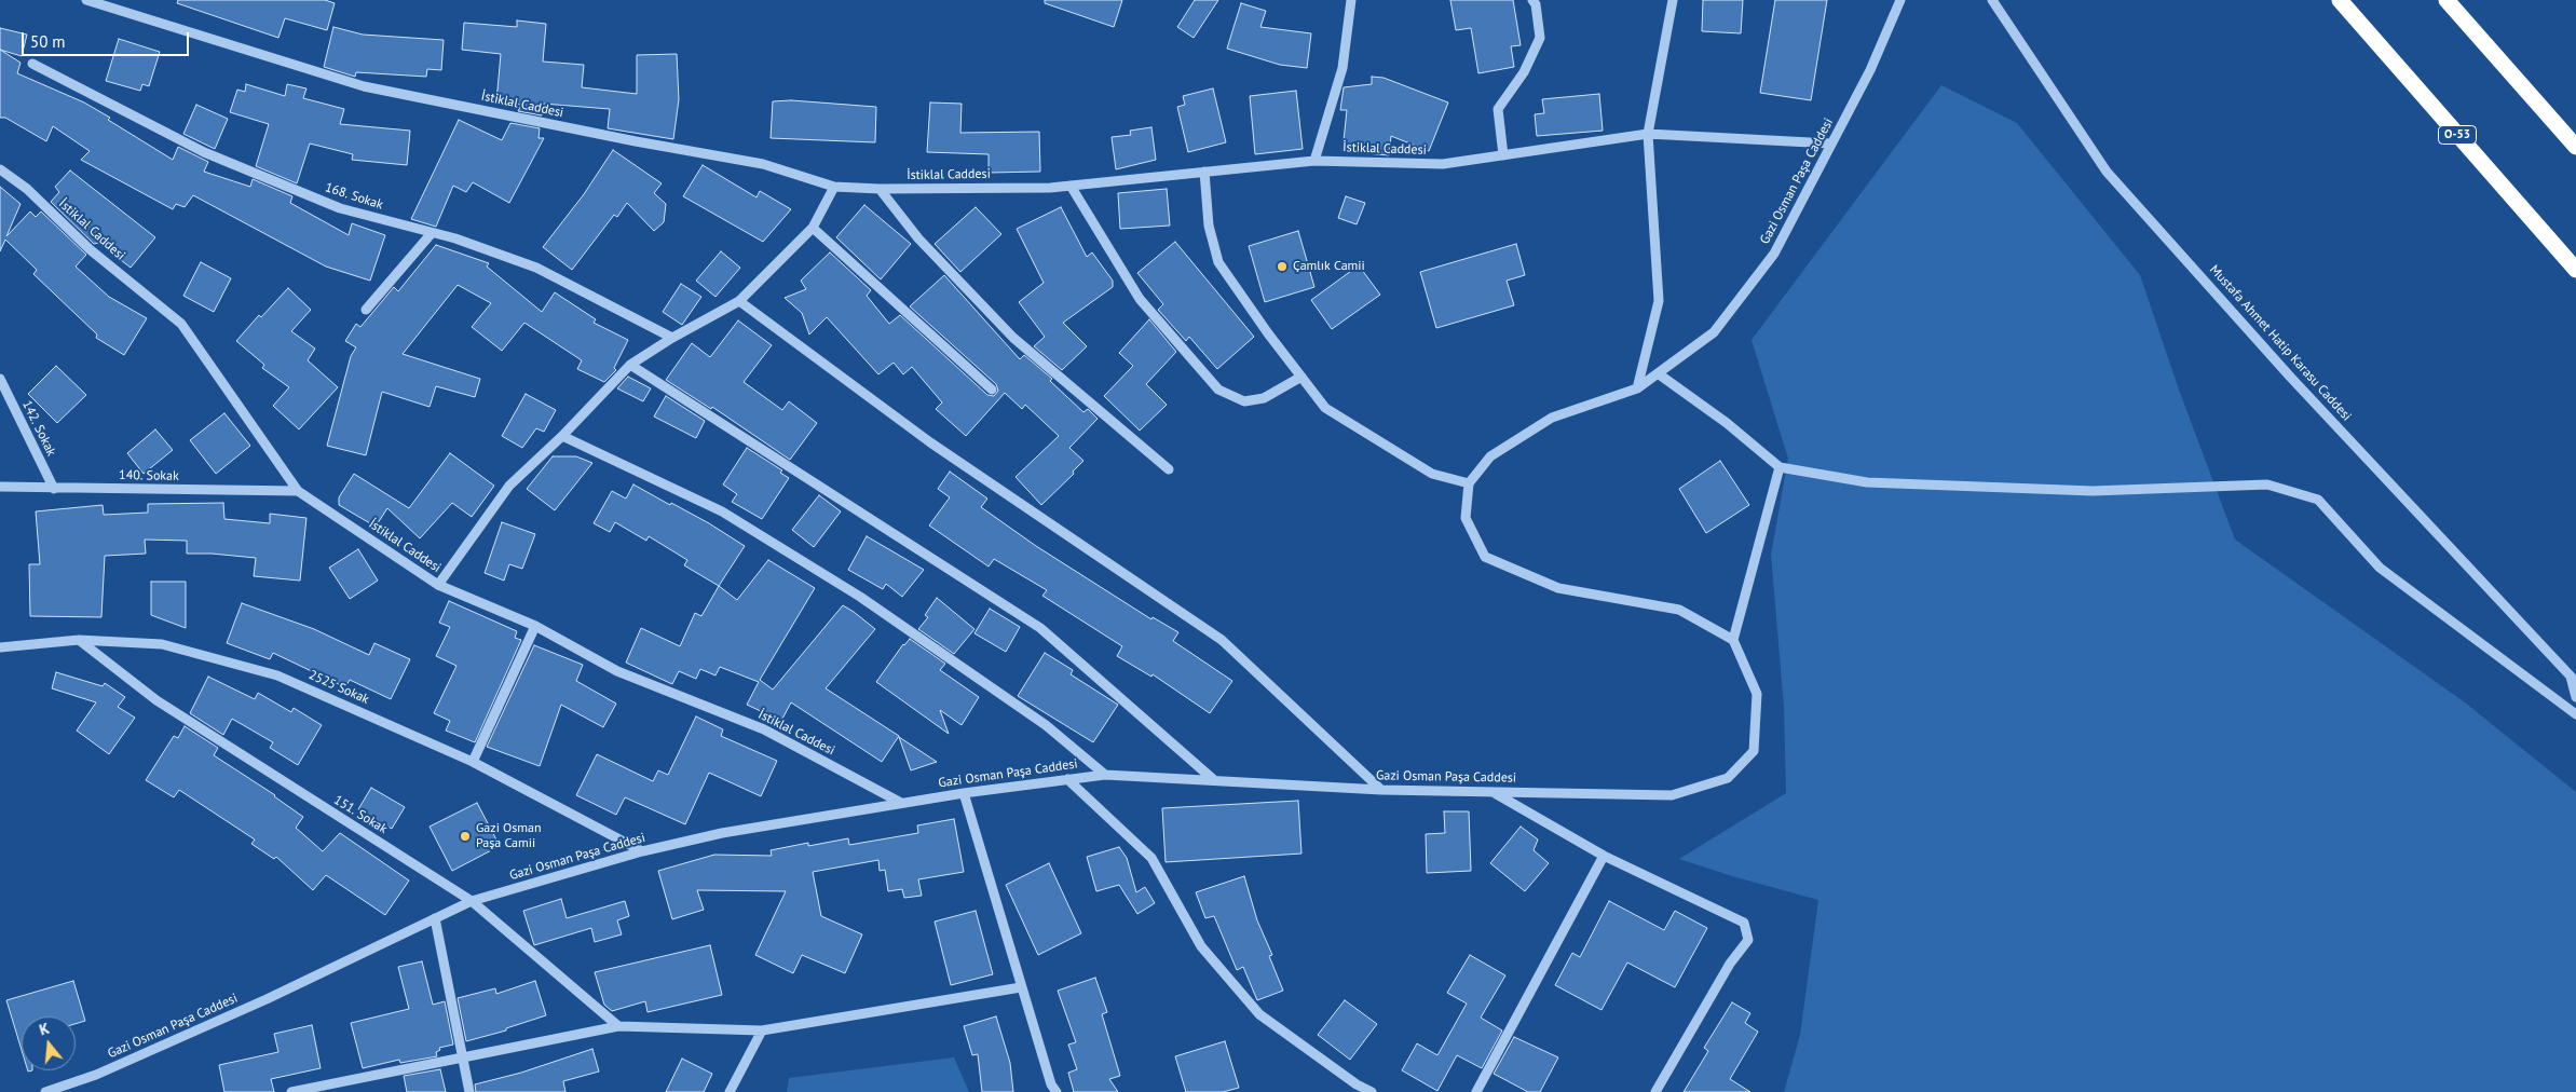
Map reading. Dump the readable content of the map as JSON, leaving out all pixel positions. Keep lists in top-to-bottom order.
{
  "streets": {
    "highway": ["O-53"],
    "street": [
      "İstiklal Caddesi",
      "Gazi Osman Paşa Caddesi",
      "168. Sokak",
      "Mustafa Ahmet Hatip Karasu Caddesi",
      "142. Sokak",
      "140. Sokak",
      "2525 Sokak",
      "151. Sokak"
    ]
  },
  "crossings": [
    ["İstiklal Caddesi", "Gazi Osman Paşa Caddesi"],
    ["İstiklal Caddesi", "140. Sokak"],
    ["Gazi Osman Paşa Caddesi", "2525 Sokak"],
    ["Gazi Osman Paşa Caddesi", "151. Sokak"],
    ["142. Sokak", "140. Sokak"],
    ["2525 Sokak", "151. Sokak"]
  ],
  "places": ["Çamlık Camii", "Gazi Osman Paşa Camii"],
  "scale_bar": "50 m",
  "north": "top"
}
